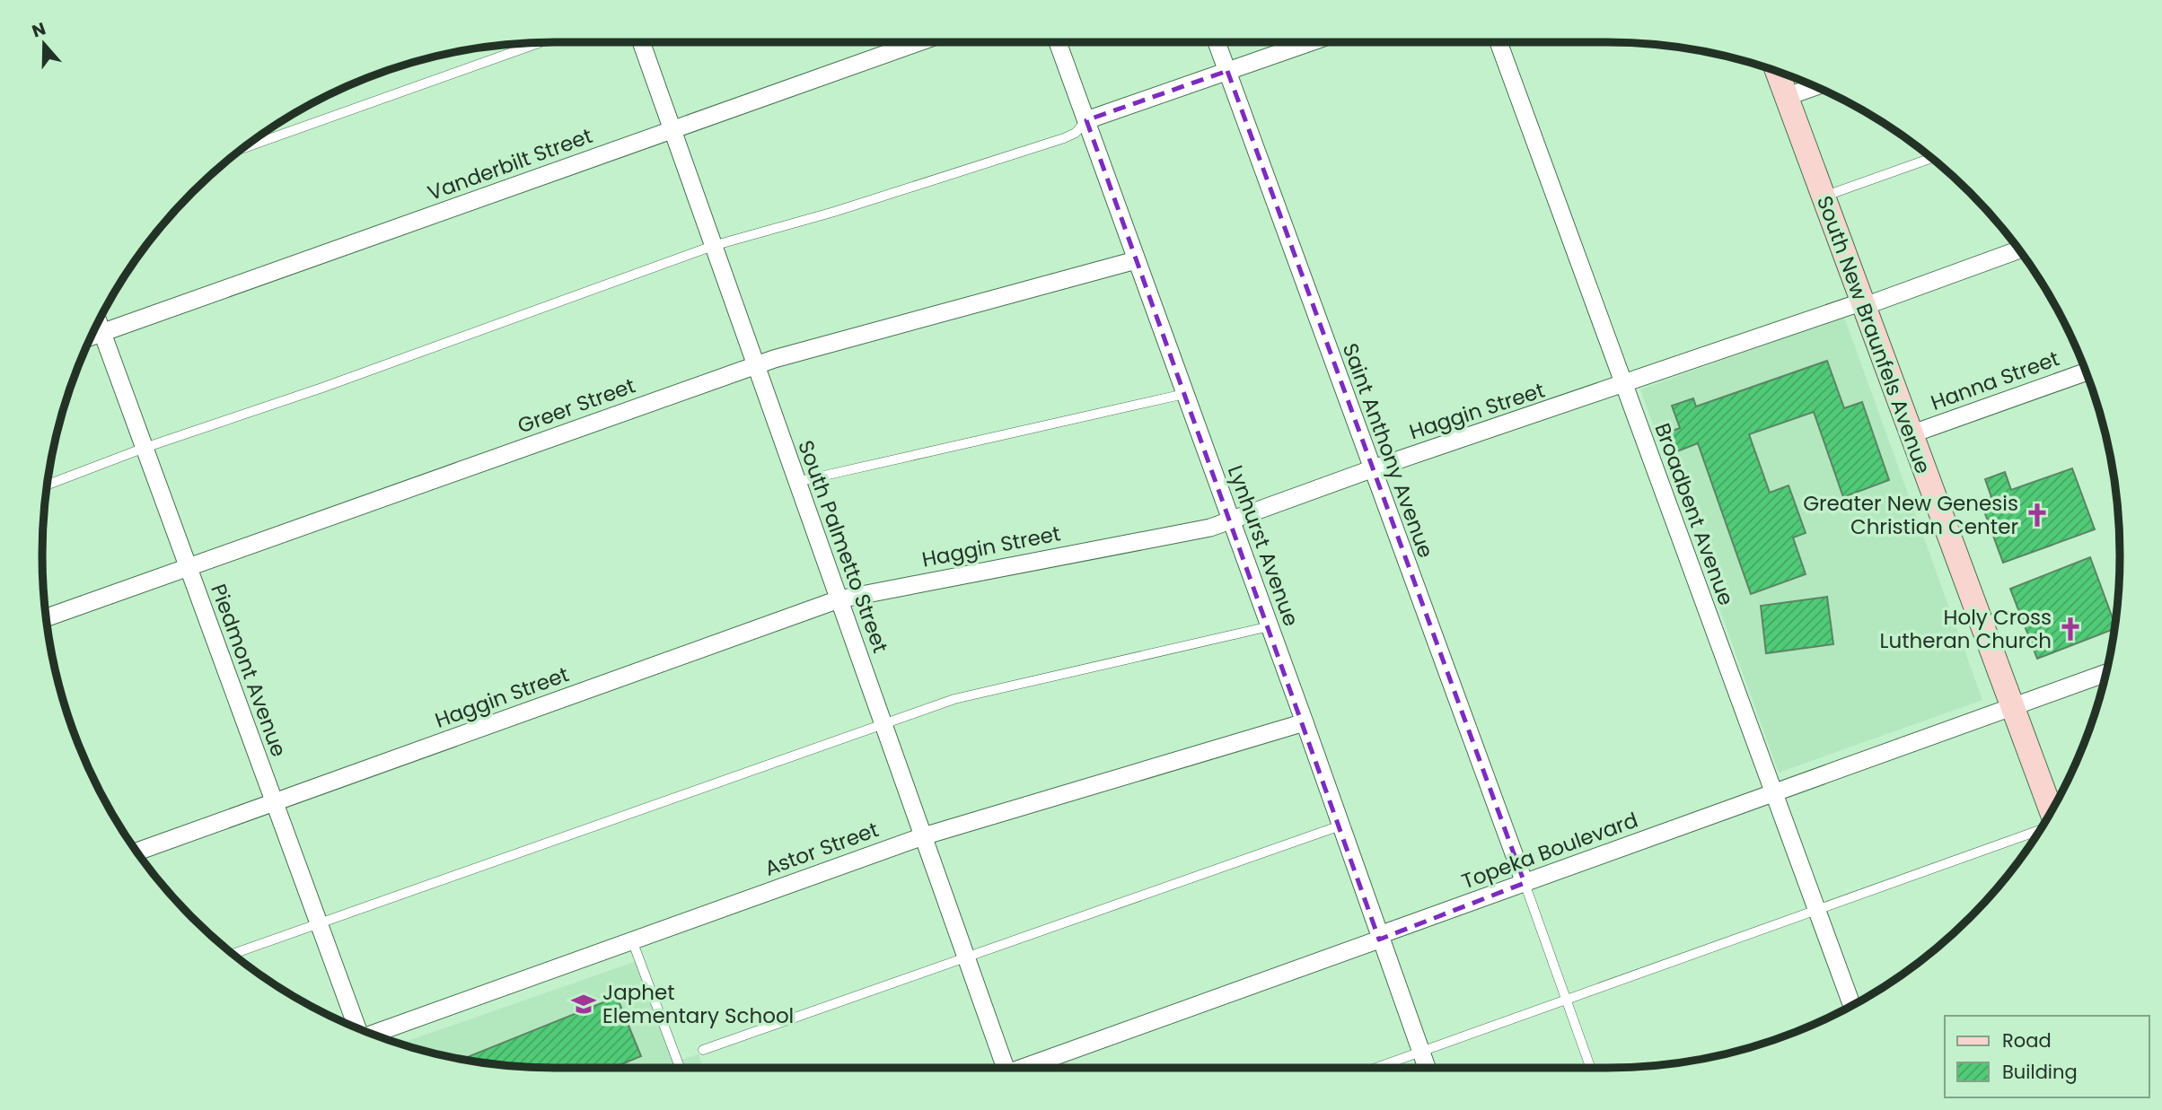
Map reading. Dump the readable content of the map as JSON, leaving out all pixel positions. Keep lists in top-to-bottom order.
{
  "streets": {
    "main road": ["South New Braunfels Avenue"],
    "street": [
      "Vanderbilt Street",
      "Hanna Street",
      "Greer Street",
      "Haggin Street",
      "Saint Anthony Avenue",
      "Broadbent Avenue",
      "Lynhurst Avenue",
      "South Palmetto Street",
      "Piedmont Avenue",
      "Astor Street",
      "Topeka Boulevard"
    ]
  },
  "crossings": [
    ["Vanderbilt Street", "South Palmetto Street"],
    ["Vanderbilt Street", "Piedmont Avenue"],
    ["South New Braunfels Avenue", "Hanna Street"],
    ["South New Braunfels Avenue", "Haggin Street"],
    ["South New Braunfels Avenue", "Topeka Boulevard"],
    ["Greer Street", "Lynhurst Avenue"],
    ["Greer Street", "South Palmetto Street"],
    ["Greer Street", "Piedmont Avenue"],
    ["Haggin Street", "Saint Anthony Avenue"],
    ["Haggin Street", "Broadbent Avenue"],
    ["Haggin Street", "Lynhurst Avenue"],
    ["Haggin Street", "South Palmetto Street"],
    ["Haggin Street", "Piedmont Avenue"],
    ["Saint Anthony Avenue", "Topeka Boulevard"],
    ["Broadbent Avenue", "Topeka Boulevard"],
    ["Lynhurst Avenue", "Astor Street"],
    ["Lynhurst Avenue", "Topeka Boulevard"],
    ["South Palmetto Street", "Astor Street"]
  ],
  "places": {
    "church": ["Greater New Genesis Christian Center", "Holy Cross Lutheran Church"],
    "school or university": ["Japhet Elementary School"]
  },
  "legend": ["Road", "Building"],
  "north": "top"
}
